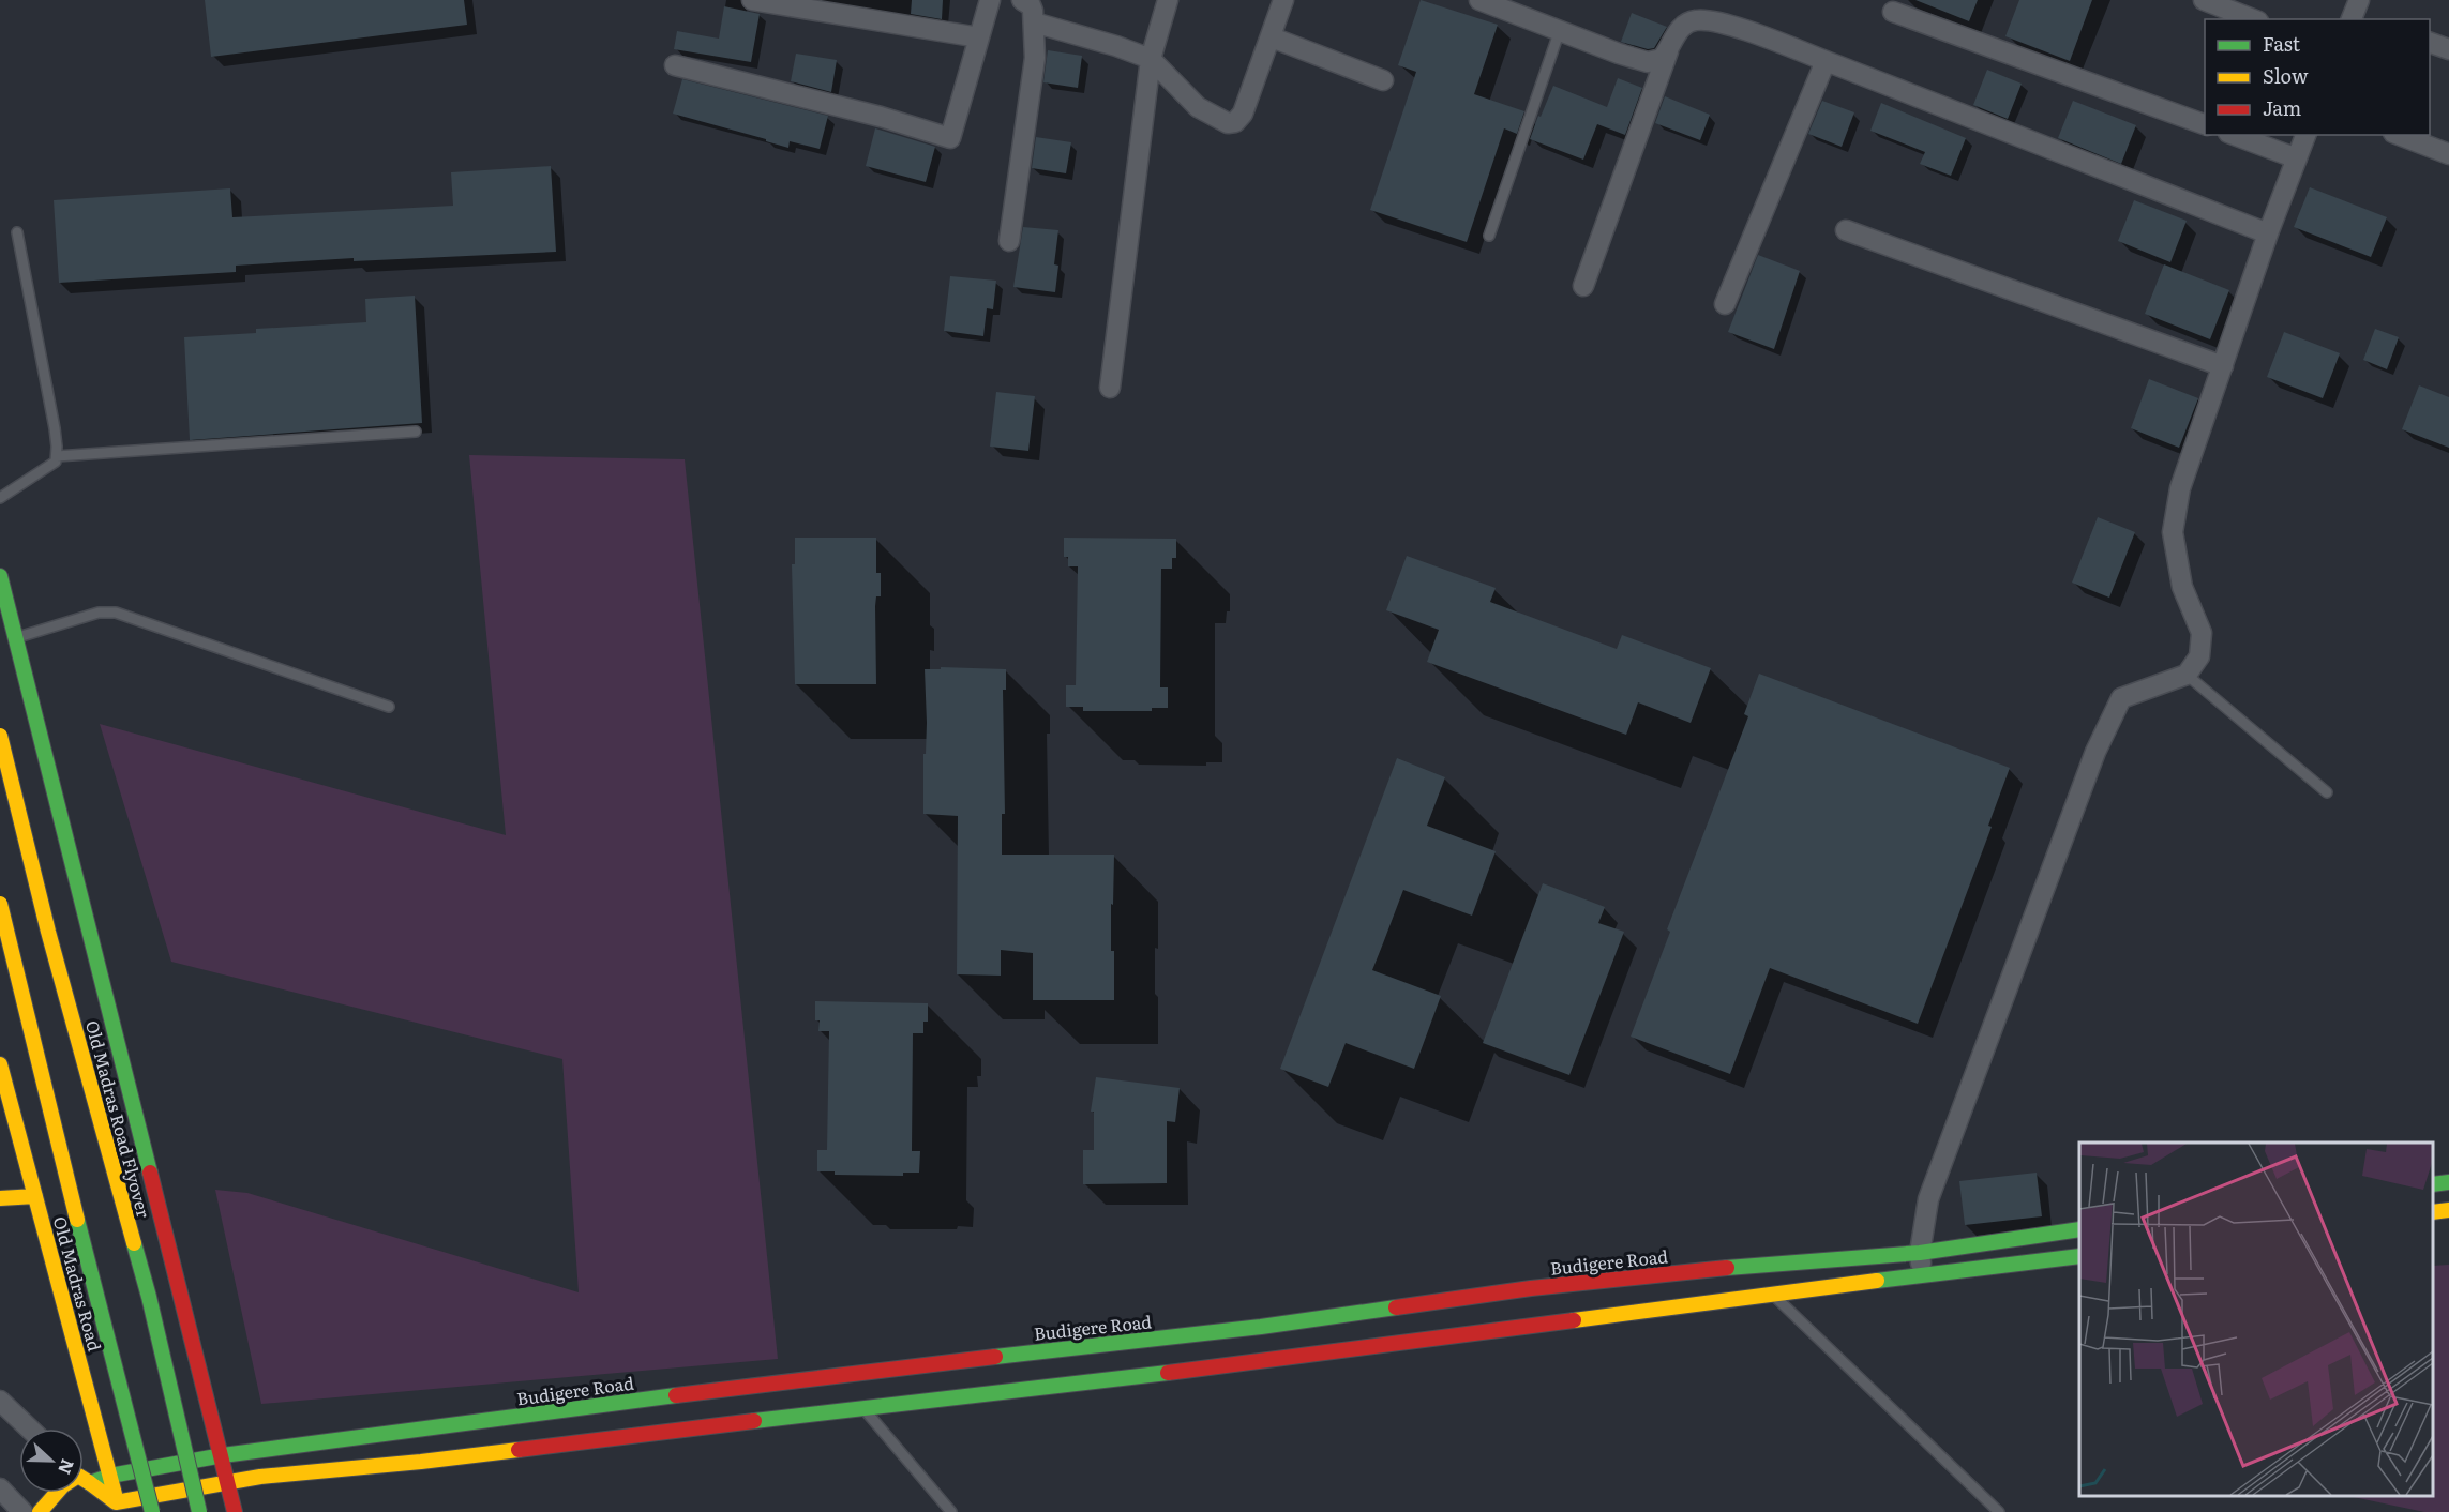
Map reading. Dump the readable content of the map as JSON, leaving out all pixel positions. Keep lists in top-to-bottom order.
{
  "streets": {
    "main road": ["Old Madras Road Flyover", "Budigere Road", "Old Madras Road"]
  },
  "crossings": [
    ["Budigere Road", "Old Madras Road"]
  ],
  "legend": ["Fast", "Slow", "Jam"],
  "north": "right"
}
